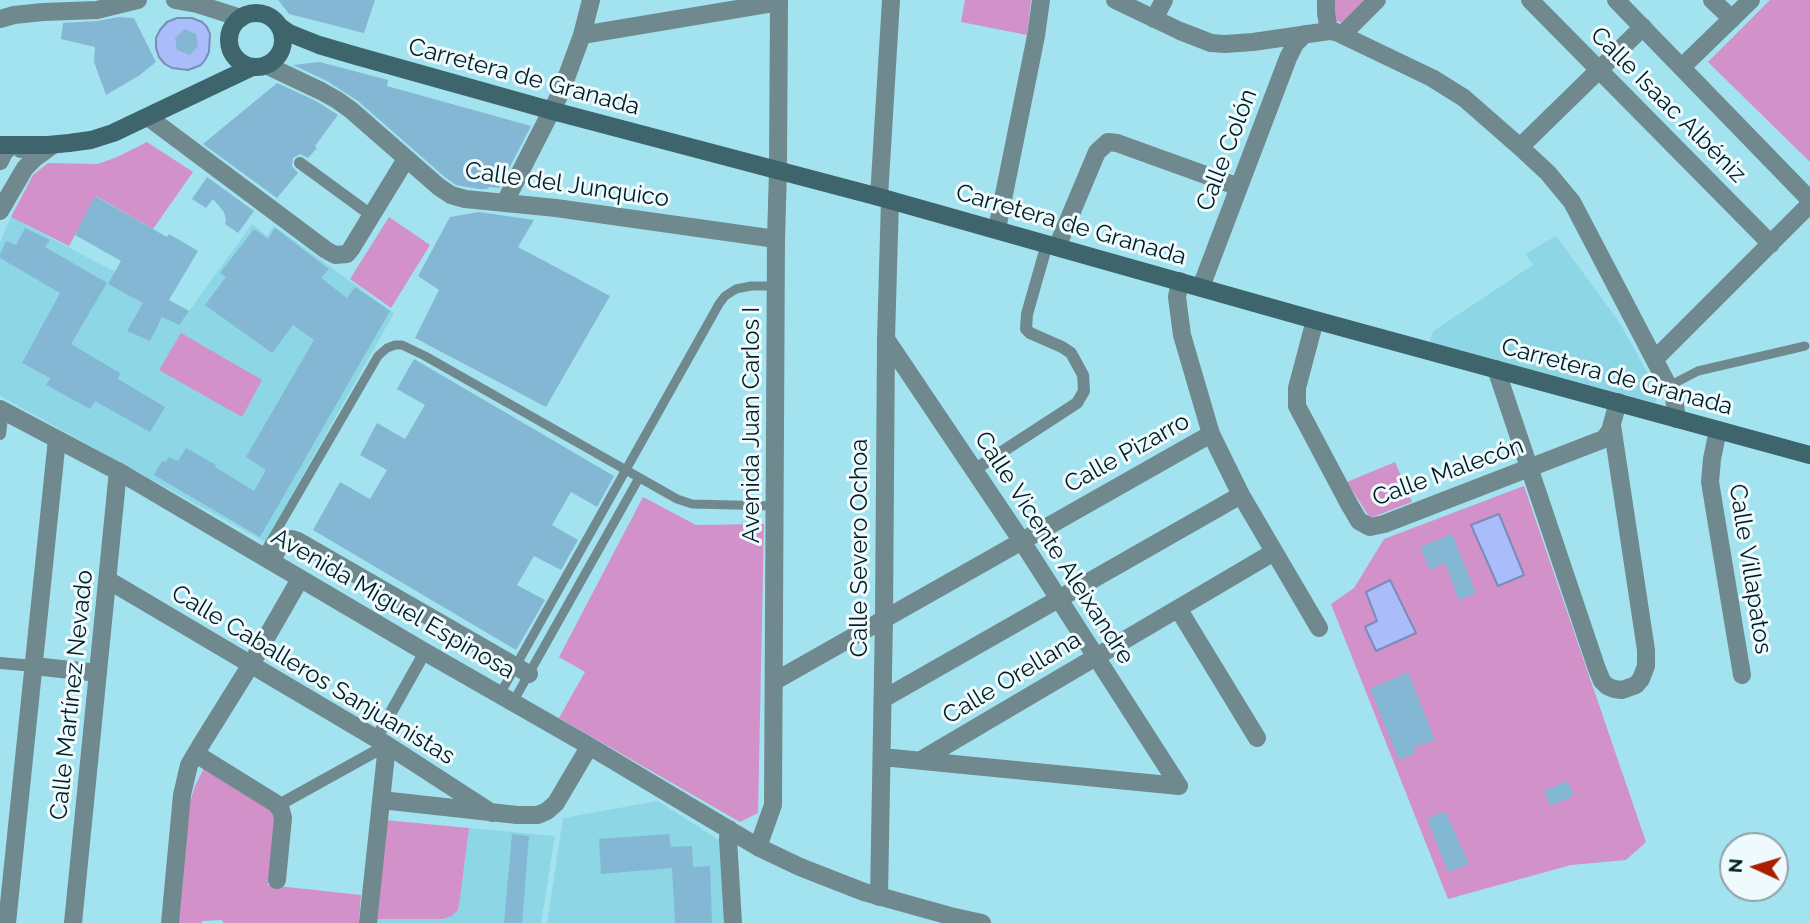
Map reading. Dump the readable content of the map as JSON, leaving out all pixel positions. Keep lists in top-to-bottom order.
{
  "streets": {
    "main road": ["Carretera de Granada"],
    "street": [
      "Calle Isaac Albéniz",
      "Calle Colón",
      "Calle del Junquico",
      "Avenida Juan Carlos I",
      "Calle Pizarro",
      "Calle Malecón",
      "Calle Severo Ochoa",
      "Calle Vicente Aleixandre",
      "Calle Villapatos",
      "Avenida Miguel Espinosa",
      "Calle Caballeros Sanjuanistas",
      "Calle Orellana",
      "Calle Martínez Nevado"
    ]
  },
  "crossings": [
    ["Carretera de Granada", "Calle Colón"],
    ["Carretera de Granada", "Calle del Junquico"],
    ["Carretera de Granada", "Avenida Juan Carlos I"],
    ["Carretera de Granada", "Calle Malecón"],
    ["Carretera de Granada", "Calle Severo Ochoa"],
    ["Carretera de Granada", "Calle Villapatos"],
    ["Calle del Junquico", "Avenida Juan Carlos I"],
    ["Avenida Juan Carlos I", "Calle Pizarro"],
    ["Avenida Juan Carlos I", "Avenida Miguel Espinosa"],
    ["Calle Pizarro", "Calle Severo Ochoa"],
    ["Calle Pizarro", "Calle Vicente Aleixandre"],
    ["Calle Severo Ochoa", "Calle Vicente Aleixandre"],
    ["Calle Severo Ochoa", "Avenida Miguel Espinosa"],
    ["Calle Vicente Aleixandre", "Calle Orellana"],
    ["Avenida Miguel Espinosa", "Calle Martínez Nevado"],
    ["Calle Caballeros Sanjuanistas", "Calle Martínez Nevado"]
  ],
  "north": "left"
}
